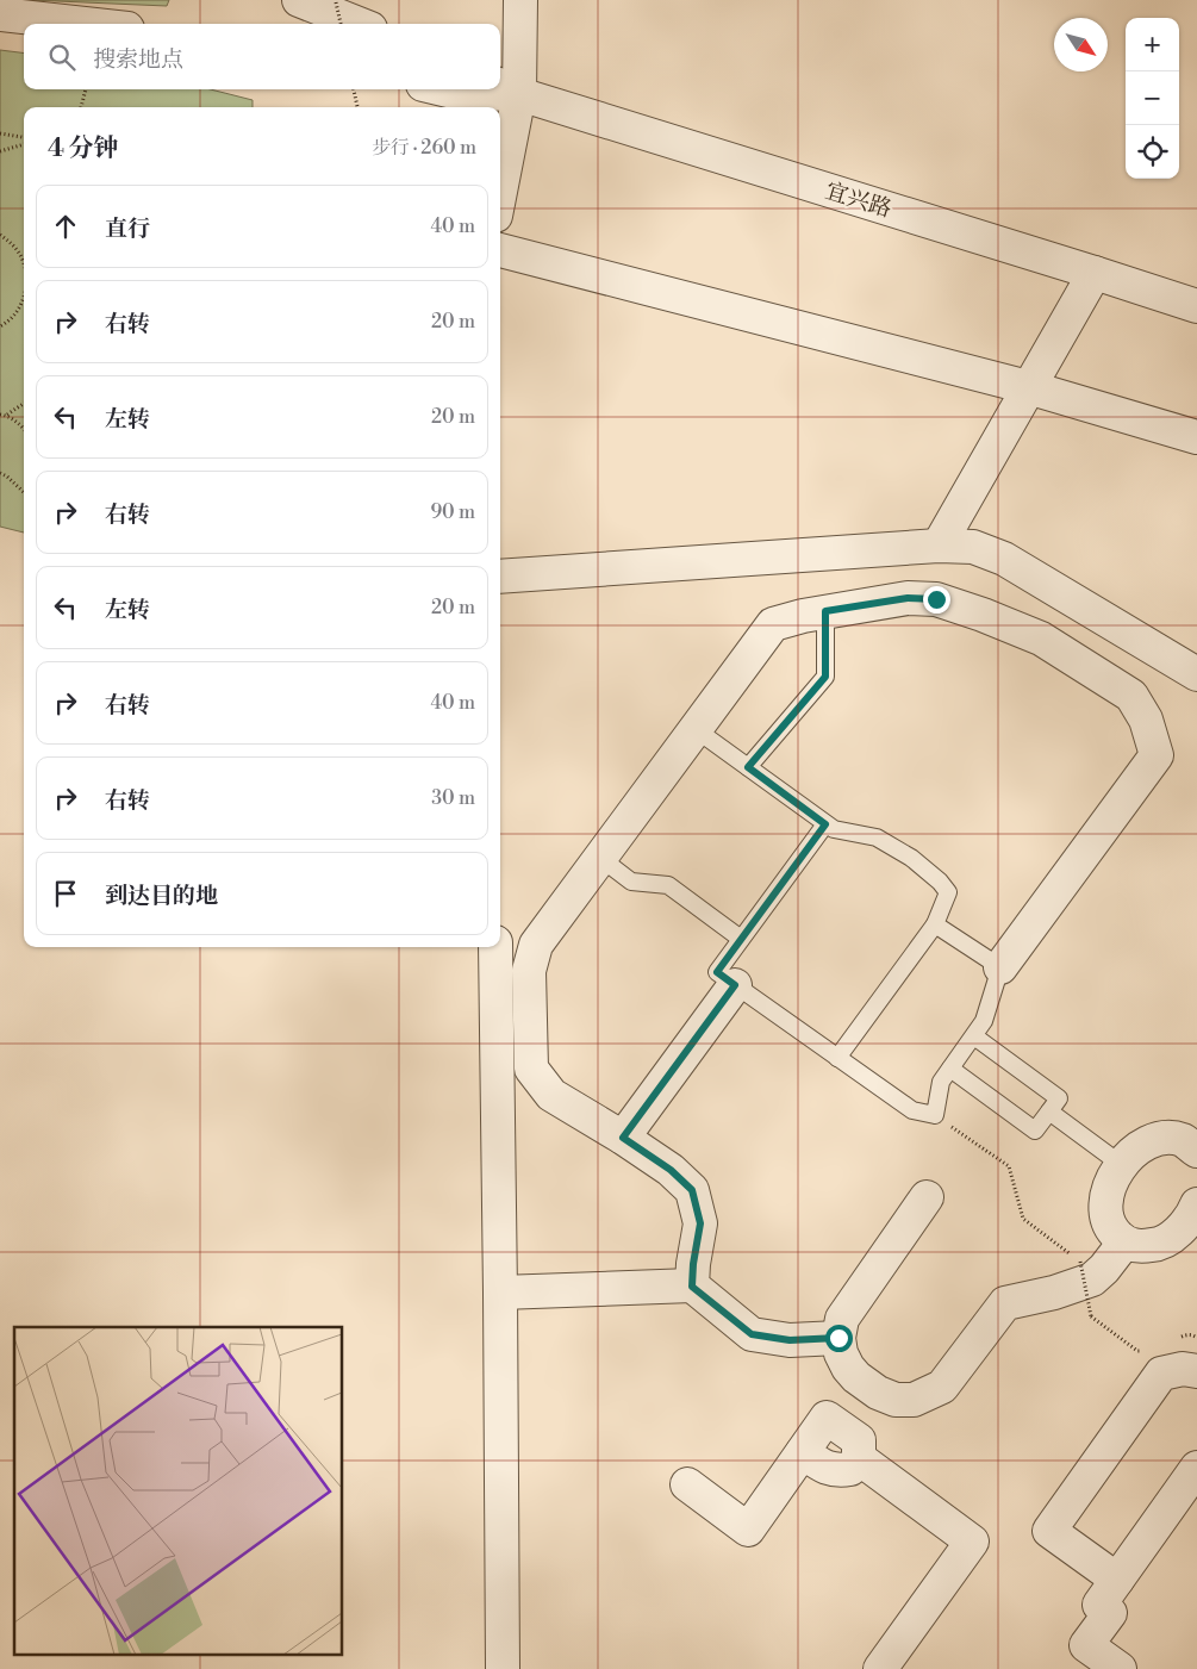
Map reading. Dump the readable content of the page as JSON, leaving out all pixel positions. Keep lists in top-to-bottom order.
{
  "streets": {
    "street": ["宜兴路"]
  },
  "north": "bottom right",
  "page": {
    "map_buttons": ["+", "−"],
    "search": "搜索地点",
    "heading": ["4 分钟", "步行 · 260 m"],
    "list": [
      ["直行", "40 m"],
      ["右转", "20 m"],
      ["左转", "20 m"],
      ["右转", "90 m"],
      ["左转", "20 m"],
      ["右转", "40 m"],
      ["右转", "30 m"],
      "到达目的地"
    ]
  }
}
